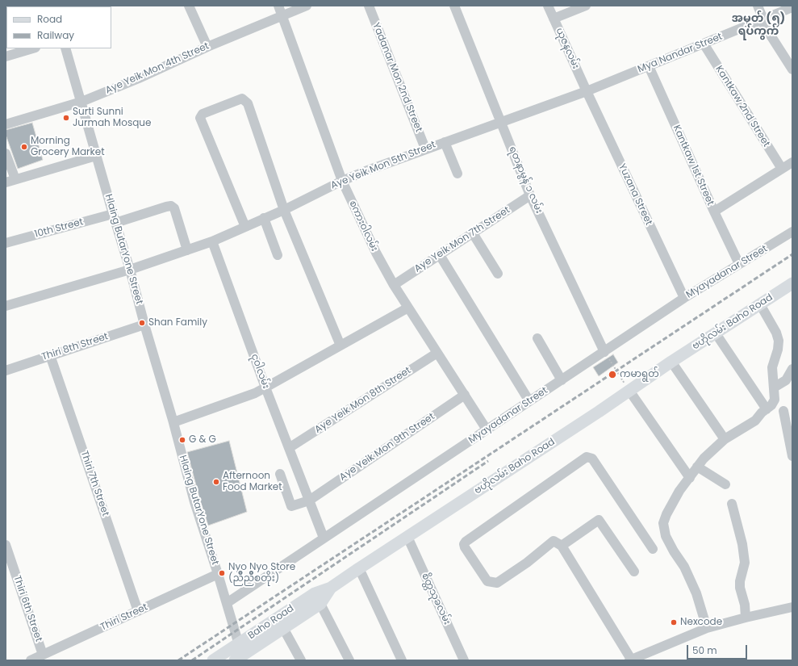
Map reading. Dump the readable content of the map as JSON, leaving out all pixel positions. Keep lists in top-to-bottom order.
{
  "streets": {
    "main road": ["ဗဟိုလမ်း Baho Road", "Baho Road"],
    "street": [
      "ယုဇနလမ်း",
      "Mya Nandar Street",
      "Aye Yeik Mon 4th Street",
      "Yadanar Mon 2nd Street",
      "Kantkaw 2nd Street",
      "Aye Yeik Mon 5th Street",
      "Kantkaw 1st Street",
      "ရတနာမွန် ၁ လမ်း",
      "Yuzana Street",
      "စကား၀ါလမ်း",
      "10th Street",
      "Aye Yeik Mon 7th Street",
      "Hlaing ButarYone Street",
      "Myayadanar Street",
      "Thiri 8th Street",
      "ငုဝါလမ်း",
      "Aye Yeik Mon 8th Street",
      "Aye Yeik Mon 9th Street",
      "Thiri 7th Street",
      "စိတ္တသုခလမ်း",
      "Thiri 6th Street",
      "Thiri Street"
    ]
  },
  "crossings": [
    ["ယုဇနလမ်း", "Mya Nandar Street"],
    ["ယုဇနလမ်း", "Aye Yeik Mon 5th Street"],
    ["ယုဇနလမ်း", "Yuzana Street"],
    ["Mya Nandar Street", "Kantkaw 2nd Street"],
    ["Mya Nandar Street", "Aye Yeik Mon 5th Street"],
    ["Mya Nandar Street", "Kantkaw 1st Street"],
    ["Mya Nandar Street", "Yuzana Street"],
    ["Aye Yeik Mon 4th Street", "စကား၀ါလမ်း"],
    ["Aye Yeik Mon 4th Street", "Hlaing ButarYone Street"],
    ["Yadanar Mon 2nd Street", "Aye Yeik Mon 5th Street"],
    ["Aye Yeik Mon 5th Street", "ရတနာမွန် ၁ လမ်း"],
    ["Aye Yeik Mon 5th Street", "Yuzana Street"],
    ["Aye Yeik Mon 5th Street", "စကား၀ါလမ်း"],
    ["Aye Yeik Mon 5th Street", "10th Street"],
    ["Aye Yeik Mon 5th Street", "Hlaing ButarYone Street"],
    ["Aye Yeik Mon 5th Street", "ငုဝါလမ်း"],
    ["Kantkaw 1st Street", "Myayadanar Street"],
    ["ရတနာမွန် ၁ လမ်း", "Aye Yeik Mon 7th Street"],
    ["ရတနာမွန် ၁ လမ်း", "Myayadanar Street"],
    ["Yuzana Street", "Myayadanar Street"],
    ["စကား၀ါလမ်း", "Aye Yeik Mon 7th Street"],
    ["စကား၀ါလမ်း", "Myayadanar Street"],
    ["စကား၀ါလမ်း", "Aye Yeik Mon 8th Street"],
    ["စကား၀ါလမ်း", "Aye Yeik Mon 9th Street"],
    ["10th Street", "Hlaing ButarYone Street"],
    ["Hlaing ButarYone Street", "Myayadanar Street"],
    ["Hlaing ButarYone Street", "ဗဟိုလမ်း Baho Road"],
    ["Hlaing ButarYone Street", "Thiri 8th Street"],
    ["Hlaing ButarYone Street", "Thiri Street"],
    ["Hlaing ButarYone Street", "Baho Road"],
    ["Myayadanar Street", "ငုဝါလမ်း"],
    ["ဗဟိုလမ်း Baho Road", "စိတ္တသုခလမ်း"],
    ["ဗဟိုလမ်း Baho Road", "Baho Road"],
    ["Thiri 8th Street", "Thiri 7th Street"],
    ["ငုဝါလမ်း", "Aye Yeik Mon 8th Street"],
    ["ငုဝါလမ်း", "Aye Yeik Mon 9th Street"],
    ["Thiri 7th Street", "Thiri Street"],
    ["Thiri 6th Street", "Thiri Street"]
  ],
  "districts": ["အမှတ် (၅) ရပ်ကွက်"],
  "places": [
    "Surti Sunni Jurmah Mosque",
    "Morning Grocery Market",
    "Shan Family",
    "ကမာရွတ်",
    "G & G",
    "Afternoon Food Market",
    "Nyo Nyo Store (ညိဳညိဳစတိုး)",
    "Nexcode"
  ],
  "legend": ["Road", "Railway"],
  "scale_bar": "50 m"
}
